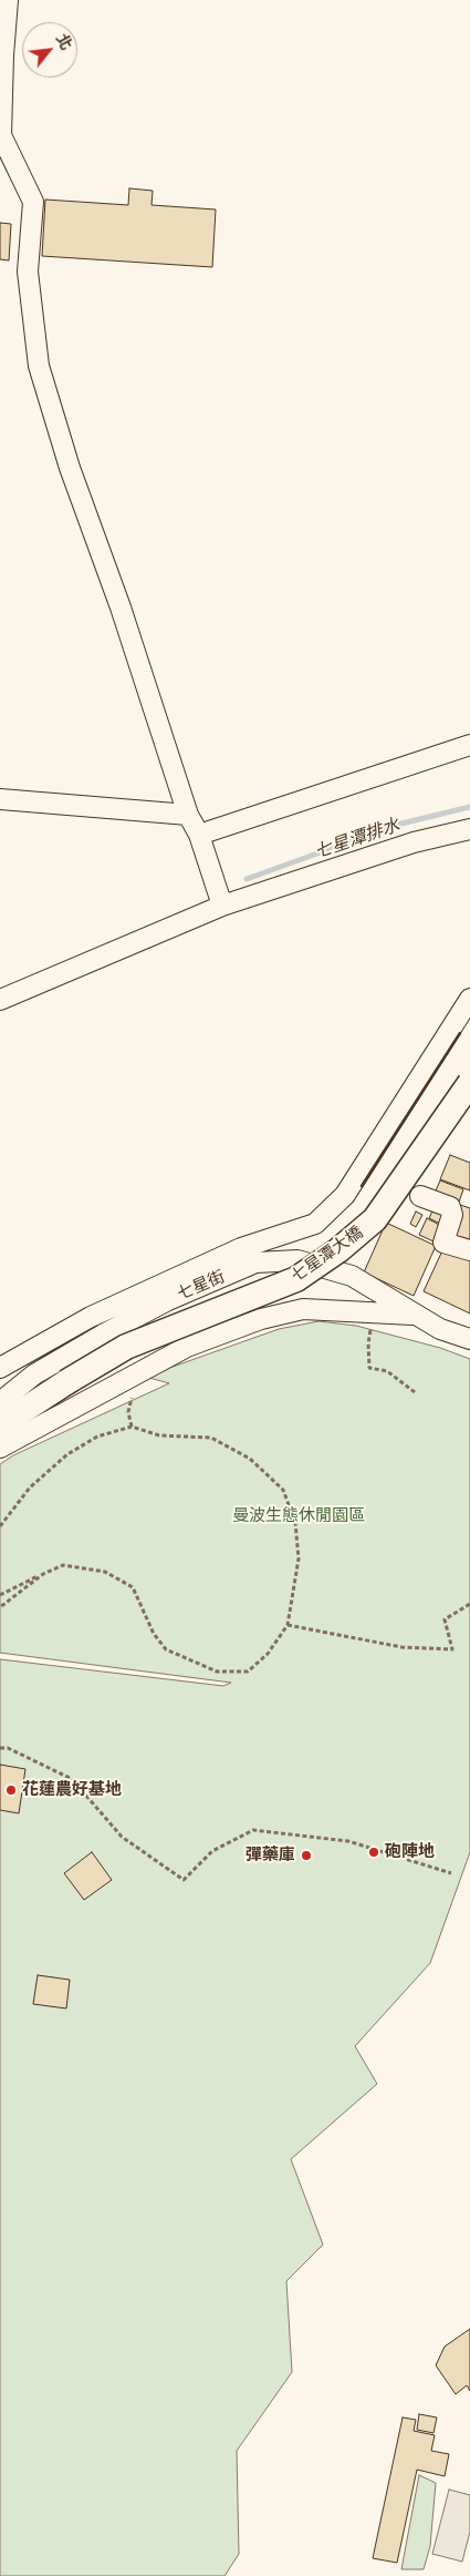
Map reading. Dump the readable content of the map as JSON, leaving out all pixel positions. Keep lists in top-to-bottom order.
{
  "streets": {
    "main road": ["七星潭大橋"],
    "street": ["七星街"]
  },
  "water": ["七星潭排水"],
  "parks": ["曼波生態休閒園區"],
  "places": ["花蓮農好基地", "砲陣地", "彈藥庫"],
  "north": "top right"
}
